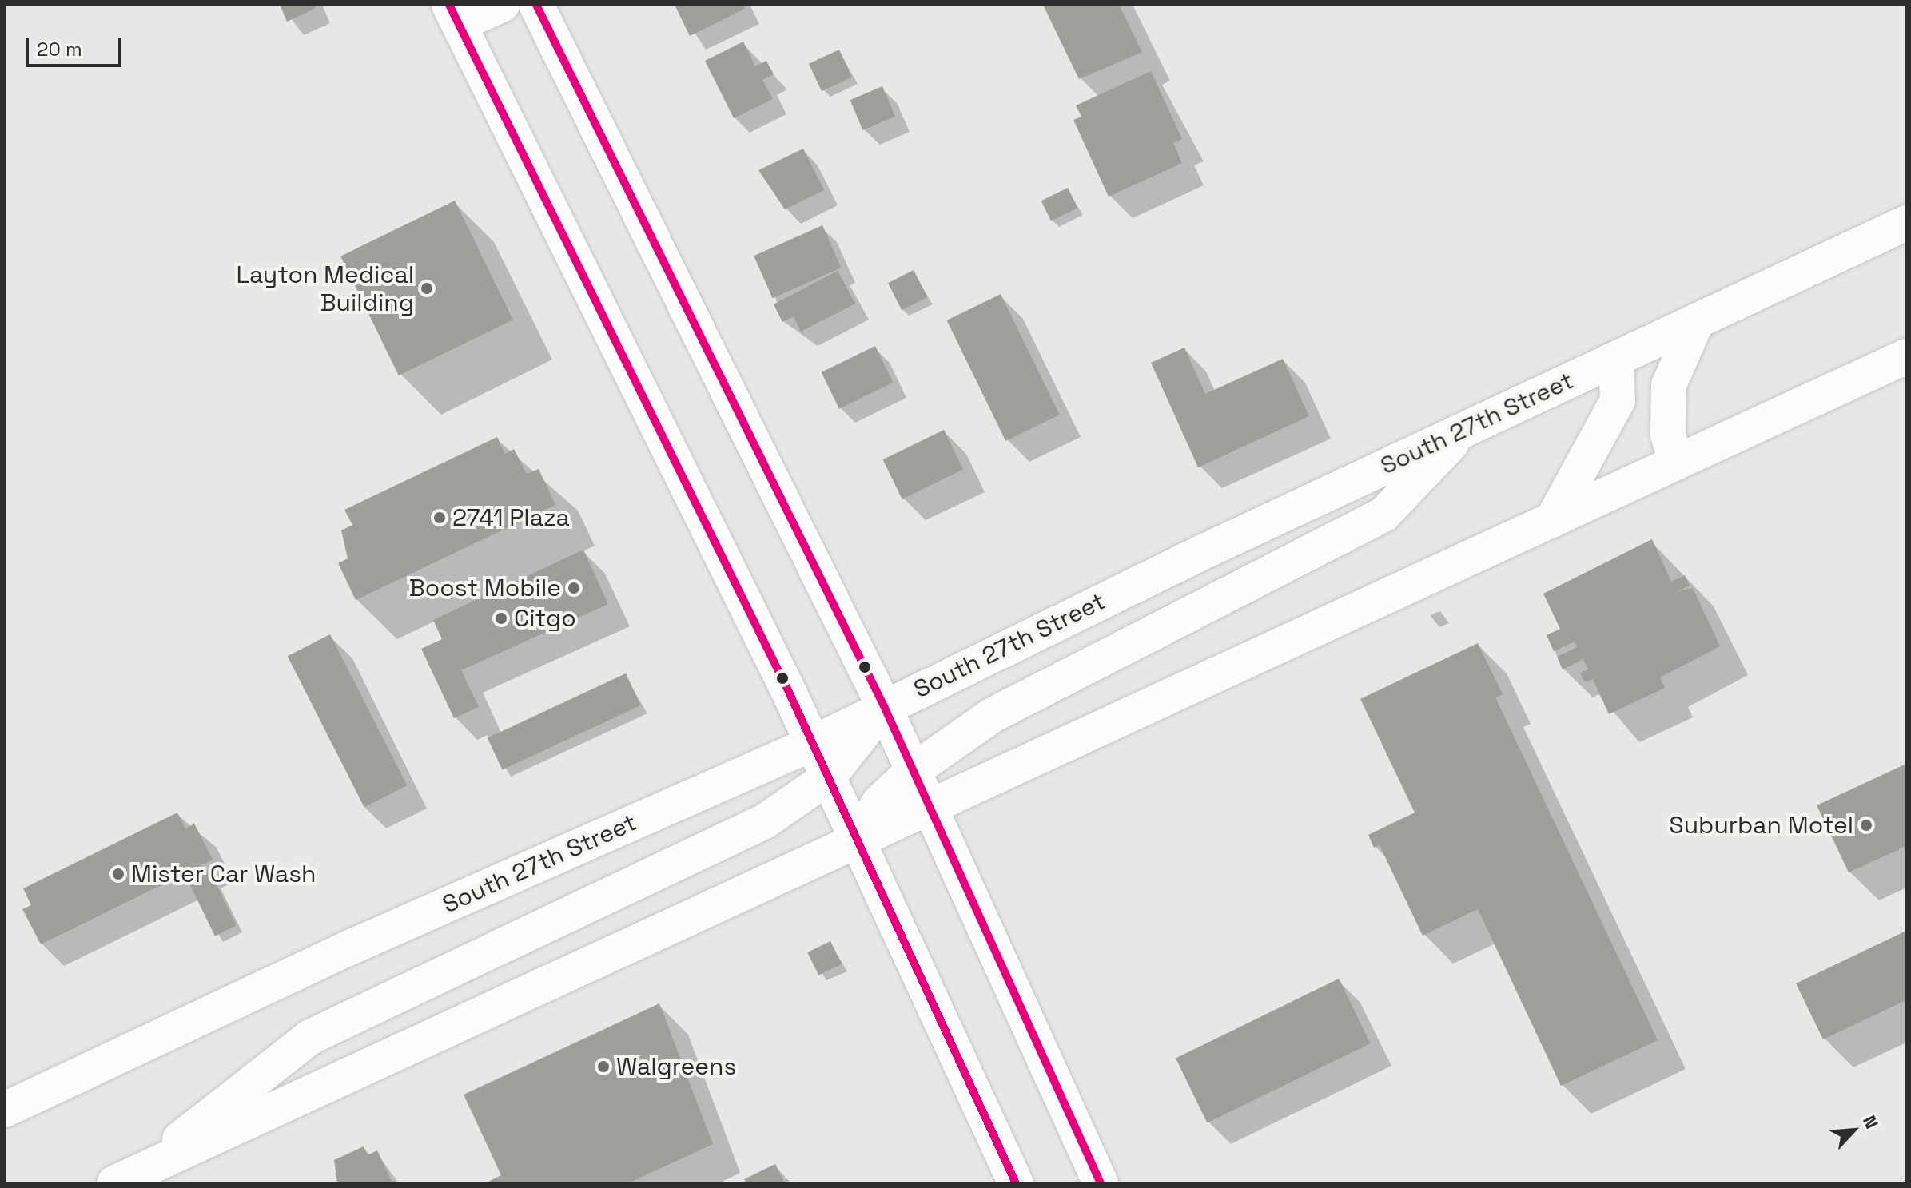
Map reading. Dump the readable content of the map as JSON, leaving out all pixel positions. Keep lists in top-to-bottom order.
{
  "streets": {
    "main road": ["South 27th Street"]
  },
  "places": [
    "Layton Medical Building",
    "2741 Plaza",
    "Boost Mobile",
    "Citgo",
    "Suburban Motel",
    "Mister Car Wash",
    "Walgreens"
  ],
  "scale_bar": "20 m",
  "north": "top right"
}
